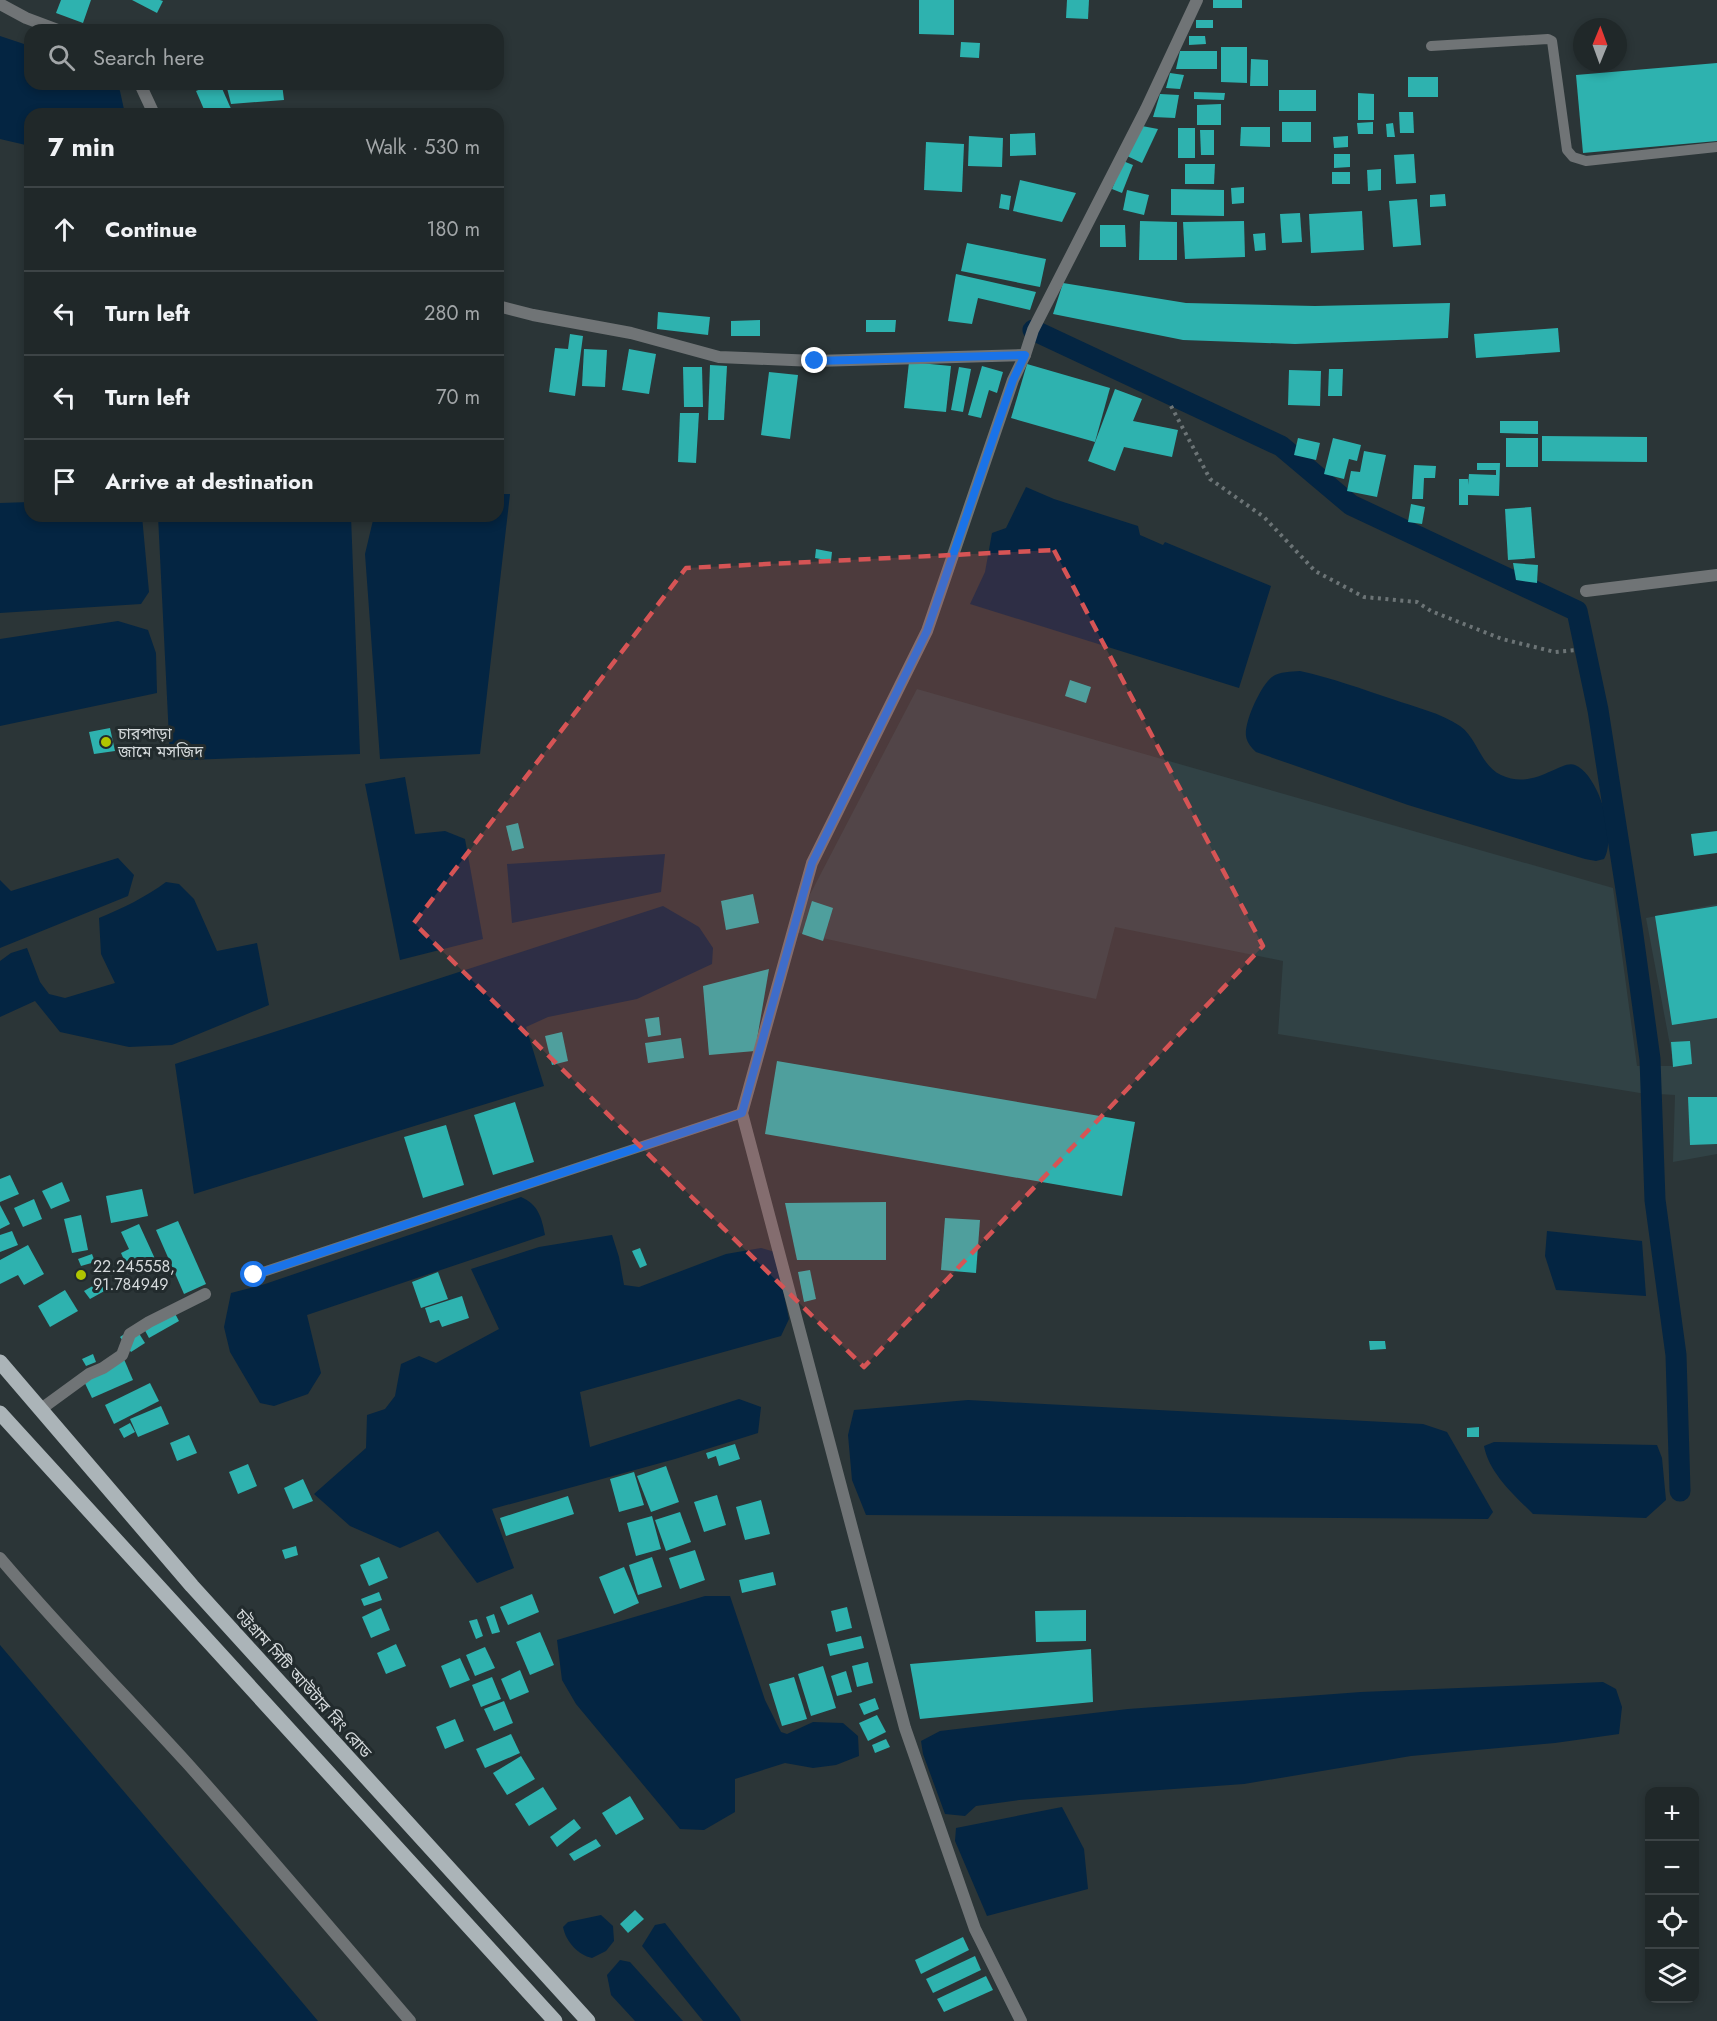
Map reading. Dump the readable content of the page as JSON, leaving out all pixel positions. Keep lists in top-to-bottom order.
{
  "streets": {
    "main road": ["চট্টগ্রাম সিটি আউটার রিং রোড"]
  },
  "places": ["চারপাড়া জামে মসজিদ", "22.245558, 91.784949"],
  "north": "top",
  "page": {
    "search": "Search here",
    "heading": ["7 min", "Walk · 530 m"],
    "list": [
      ["Continue", "180 m"],
      ["Turn left", "280 m"],
      ["Turn left", "70 m"],
      "Arrive at destination"
    ],
    "map_buttons": ["+", "−"]
  }
}
